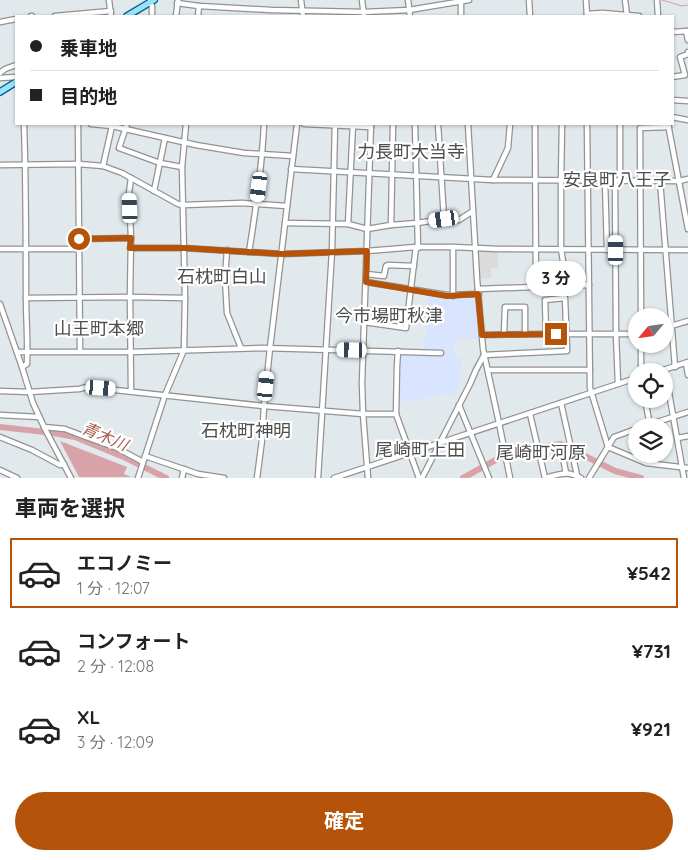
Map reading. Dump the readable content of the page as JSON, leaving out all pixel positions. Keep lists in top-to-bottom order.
{
  "districts": [
    "力長町大当寺",
    "安良町八王子",
    "石枕町白山",
    "今市場町秋津",
    "山王町本郷",
    "石枕町神明",
    "尾崎町上田",
    "尾崎町河原"
  ],
  "water": ["青木川"],
  "north": "bottom left",
  "page": {
    "banner": ["乗車地", "目的地"],
    "bubble": "3 分",
    "heading": "車両を選択",
    "list": [
      {
        "name": "エコノミー",
        "note": "1 分 · 12:07",
        "value": "¥542"
      },
      {
        "name": "コンフォート",
        "note": "2 分 · 12:08",
        "value": "¥731"
      },
      {
        "name": "XL",
        "note": "3 分 · 12:09",
        "value": "¥921"
      }
    ],
    "buttons": "確定"
  }
}
